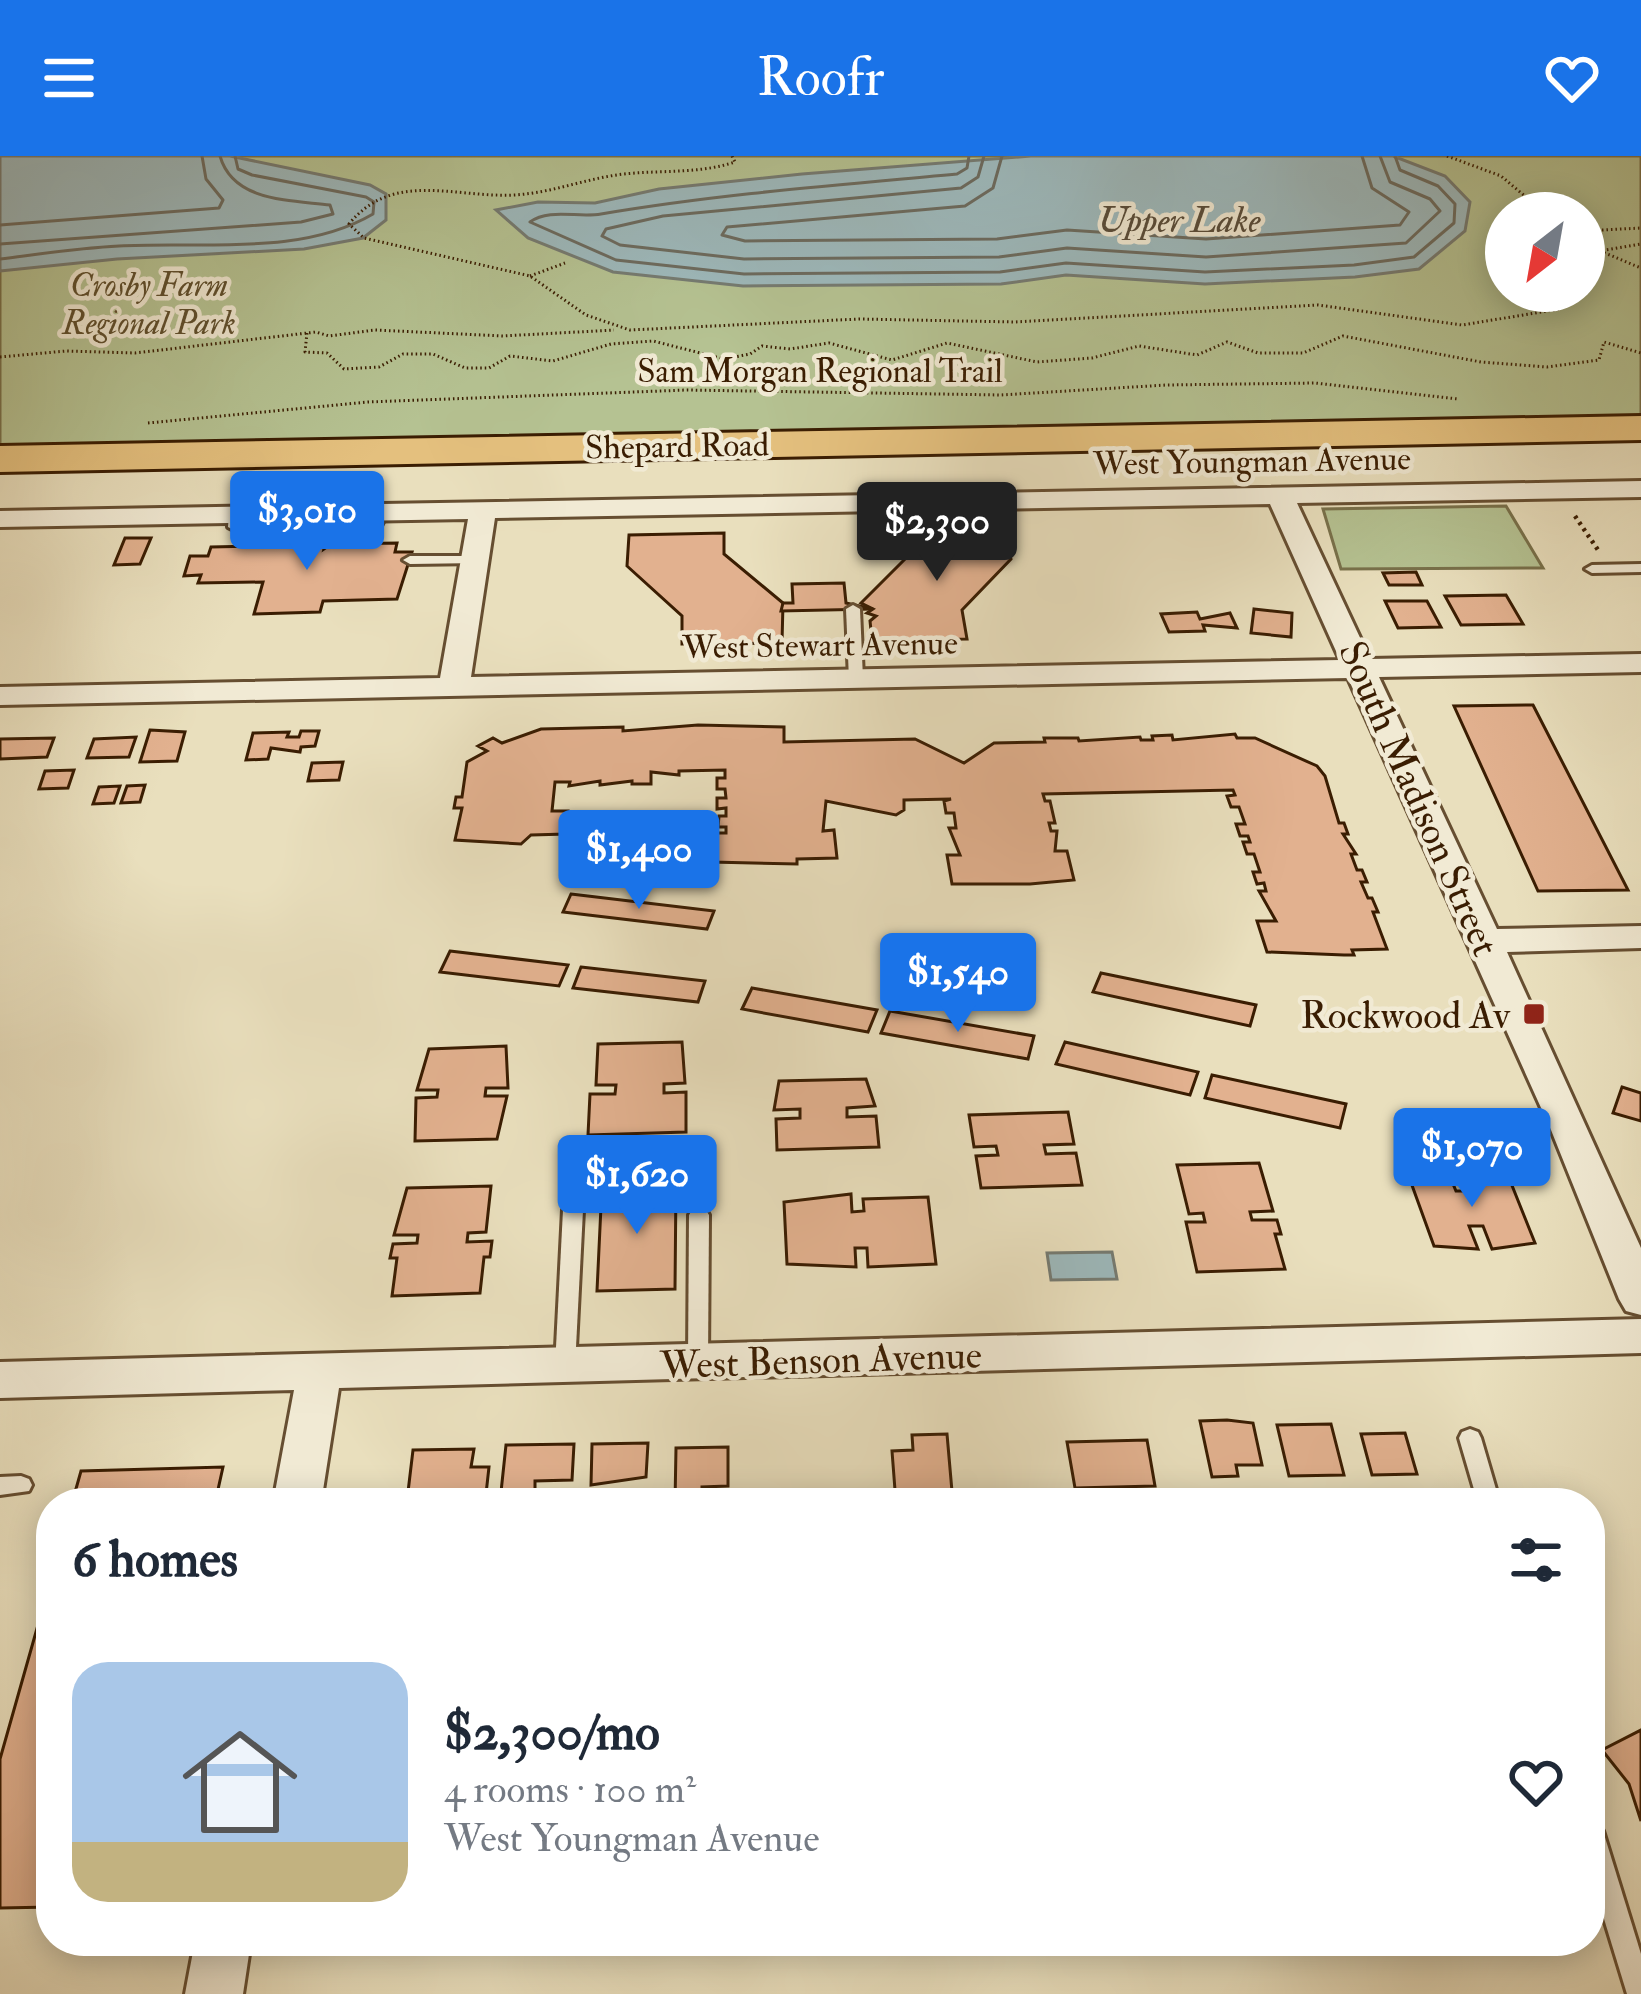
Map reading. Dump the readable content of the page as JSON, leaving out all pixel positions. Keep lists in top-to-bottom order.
{
  "streets": {
    "highway": ["Shepard Road"],
    "street": [
      "West Youngman Avenue",
      "West Stewart Avenue",
      "South Madison Street",
      "West Benson Avenue"
    ],
    "path": ["Sam Morgan Regional Trail"]
  },
  "crossings": [
    ["West Youngman Avenue", "South Madison Street"],
    ["West Stewart Avenue", "South Madison Street"]
  ],
  "water": ["Upper Lake"],
  "parks": ["Crosby Farm Regional Park"],
  "places": {
    "transit": ["Rockwood Av"]
  },
  "north": "bottom left",
  "page": {
    "header": "Roofr",
    "price": [
      "$3,010",
      "$2,300",
      "$1,400",
      "$1,540",
      "$1,070",
      "$1,620"
    ],
    "heading": "6 homes",
    "list": [
      {
        "name": "$2,300/mo",
        "note": "4 rooms · 100 m² · West Youngman Avenue"
      }
    ]
  }
}
